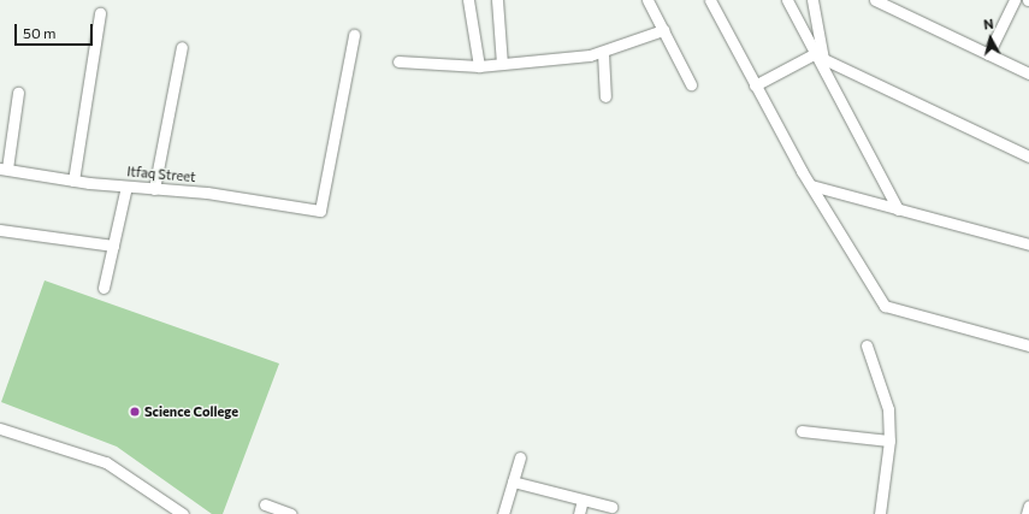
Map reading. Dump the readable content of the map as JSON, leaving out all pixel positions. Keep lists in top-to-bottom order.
{
  "streets": {
    "street": ["Itfaq Street"]
  },
  "places": ["Science College"],
  "scale_bar": "50 m",
  "north": "top"
}
